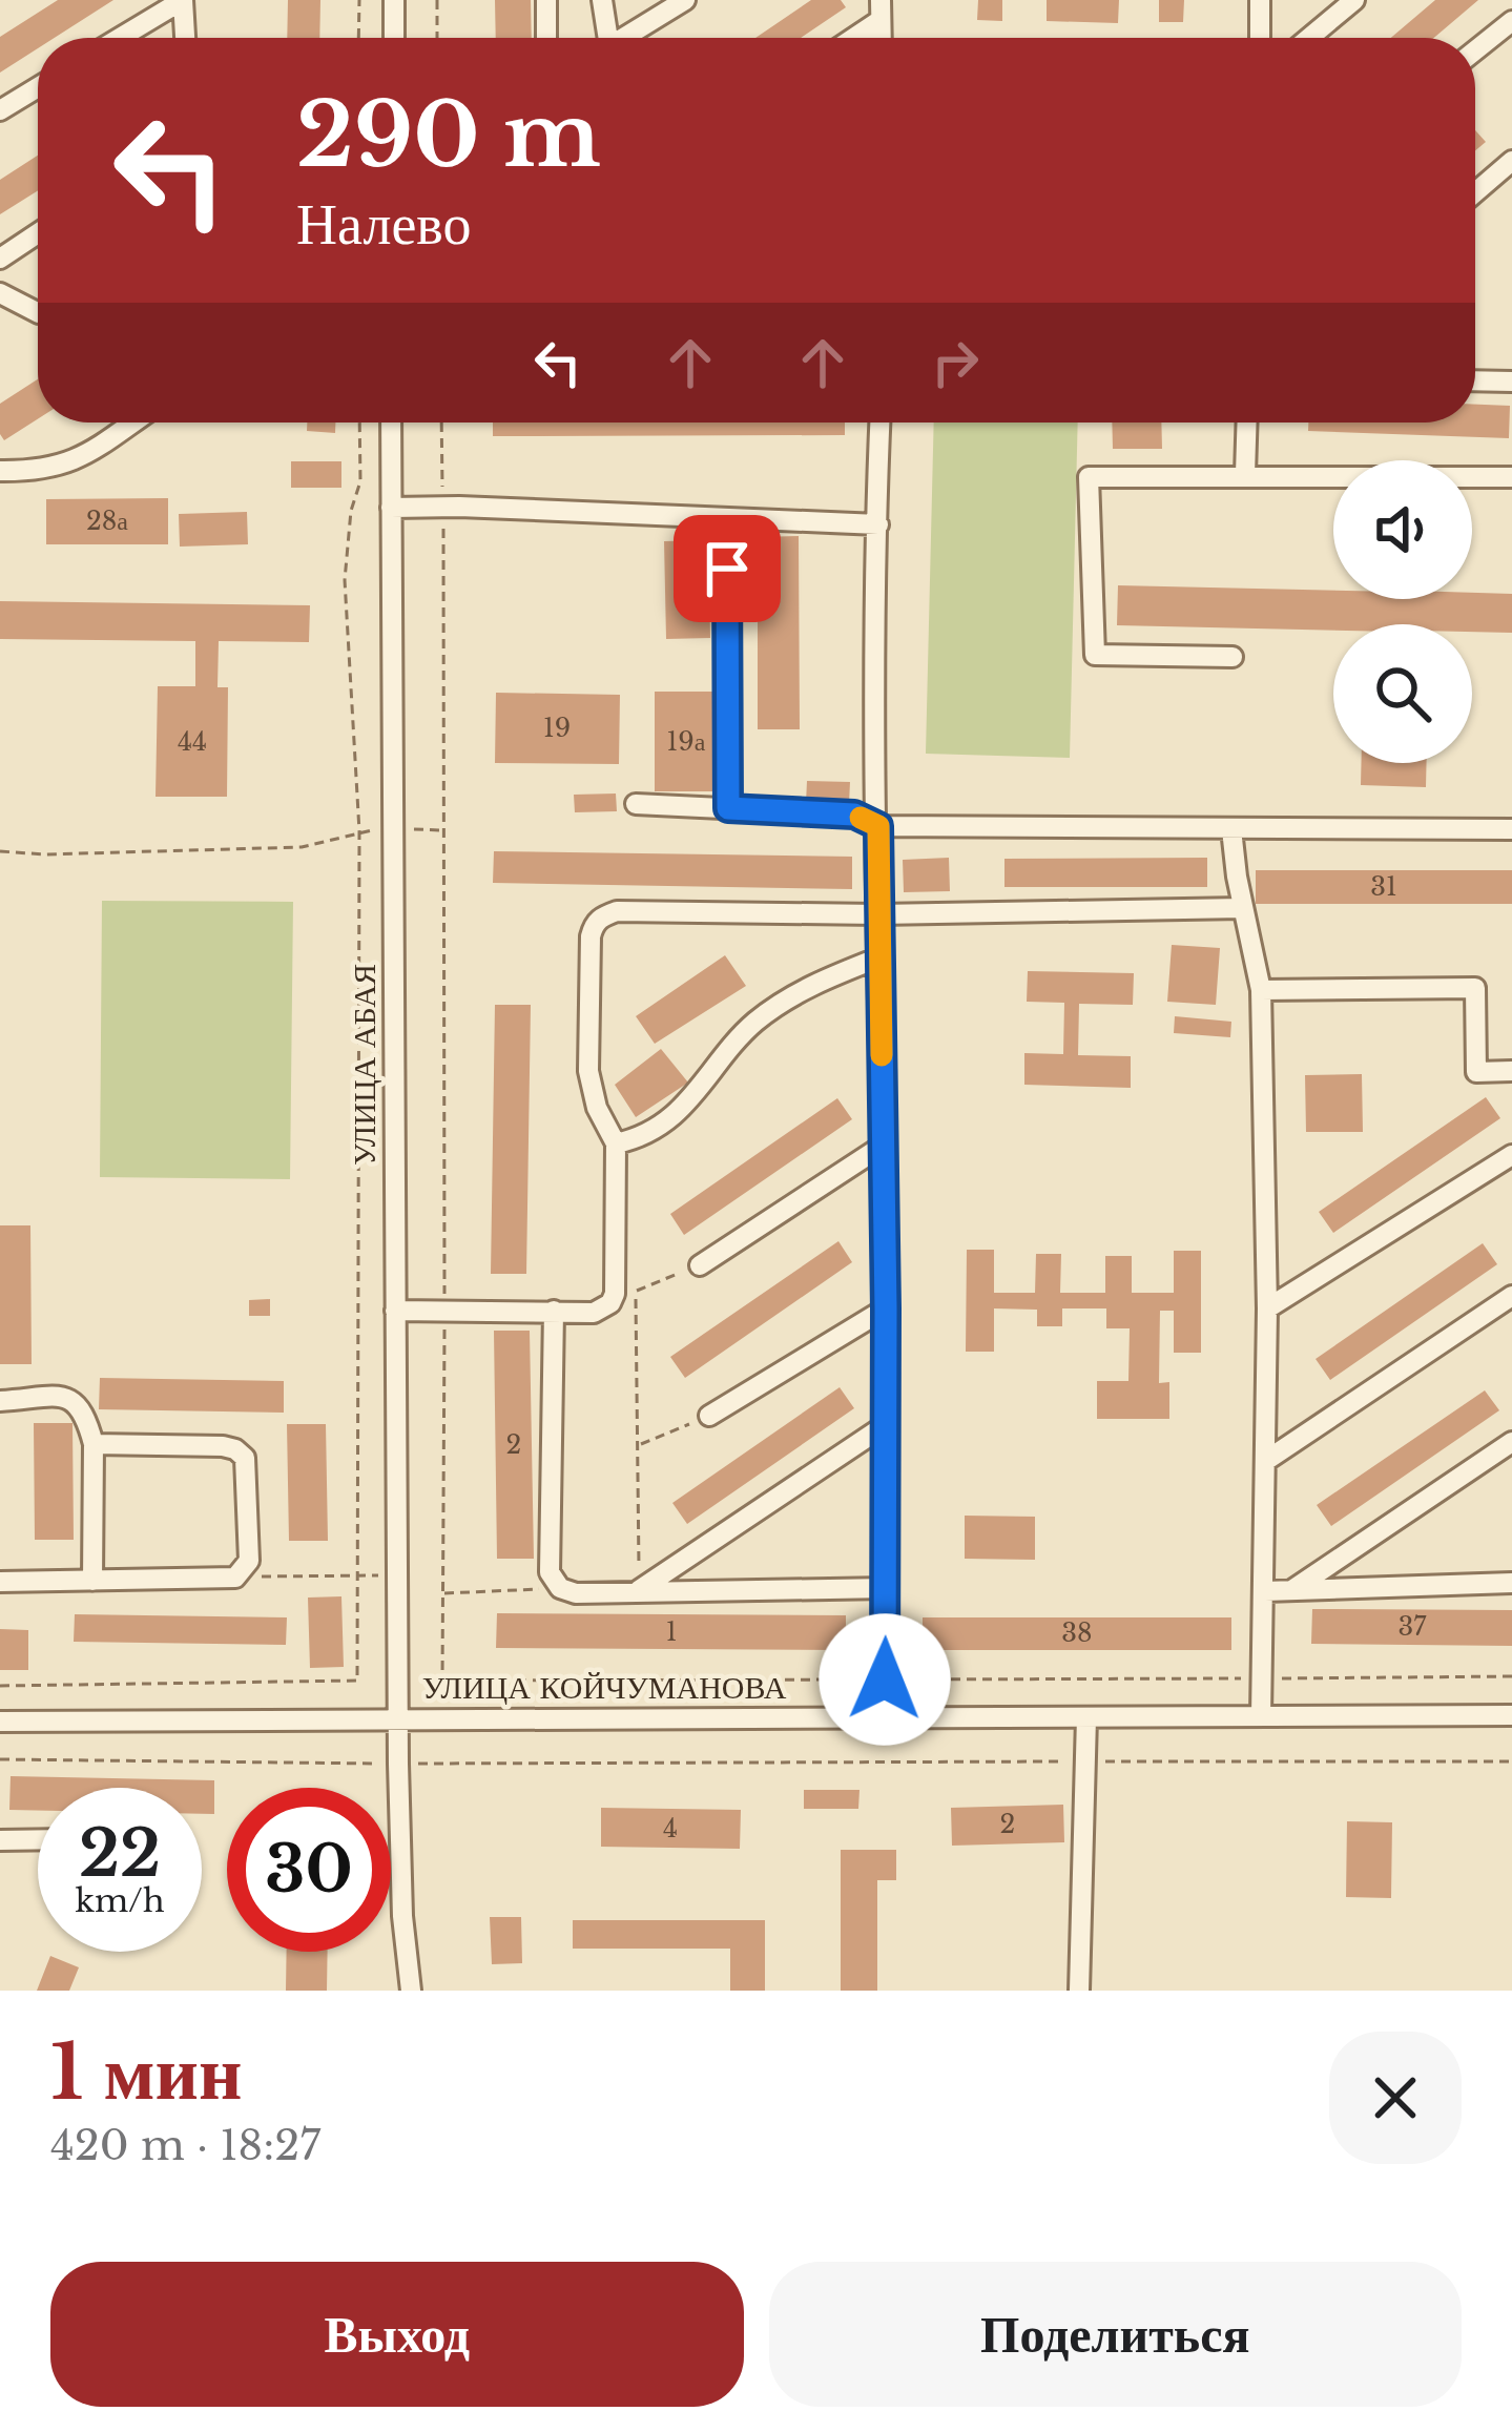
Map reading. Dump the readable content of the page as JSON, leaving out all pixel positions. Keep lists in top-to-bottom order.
{
  "streets": {
    "street": ["УЛИЦА АБАЯ", "УЛИЦА КОЙЧУМАНОВА"]
  },
  "crossings": [
    ["УЛИЦА АБАЯ", "УЛИЦА КОЙЧУМАНОВА"]
  ],
  "house_numbers": [
    "28а",
    "19",
    "44",
    "19а",
    "31",
    "2",
    "37",
    "1",
    "38",
    "2",
    "4"
  ],
  "page": {
    "turn": ["290 m", "Налево"],
    "speed": "22 km/h",
    "limit": "30",
    "heading": ["1 мин", "420 m · 18:27"],
    "buttons": ["Выход", "Поделиться"]
  }
}
